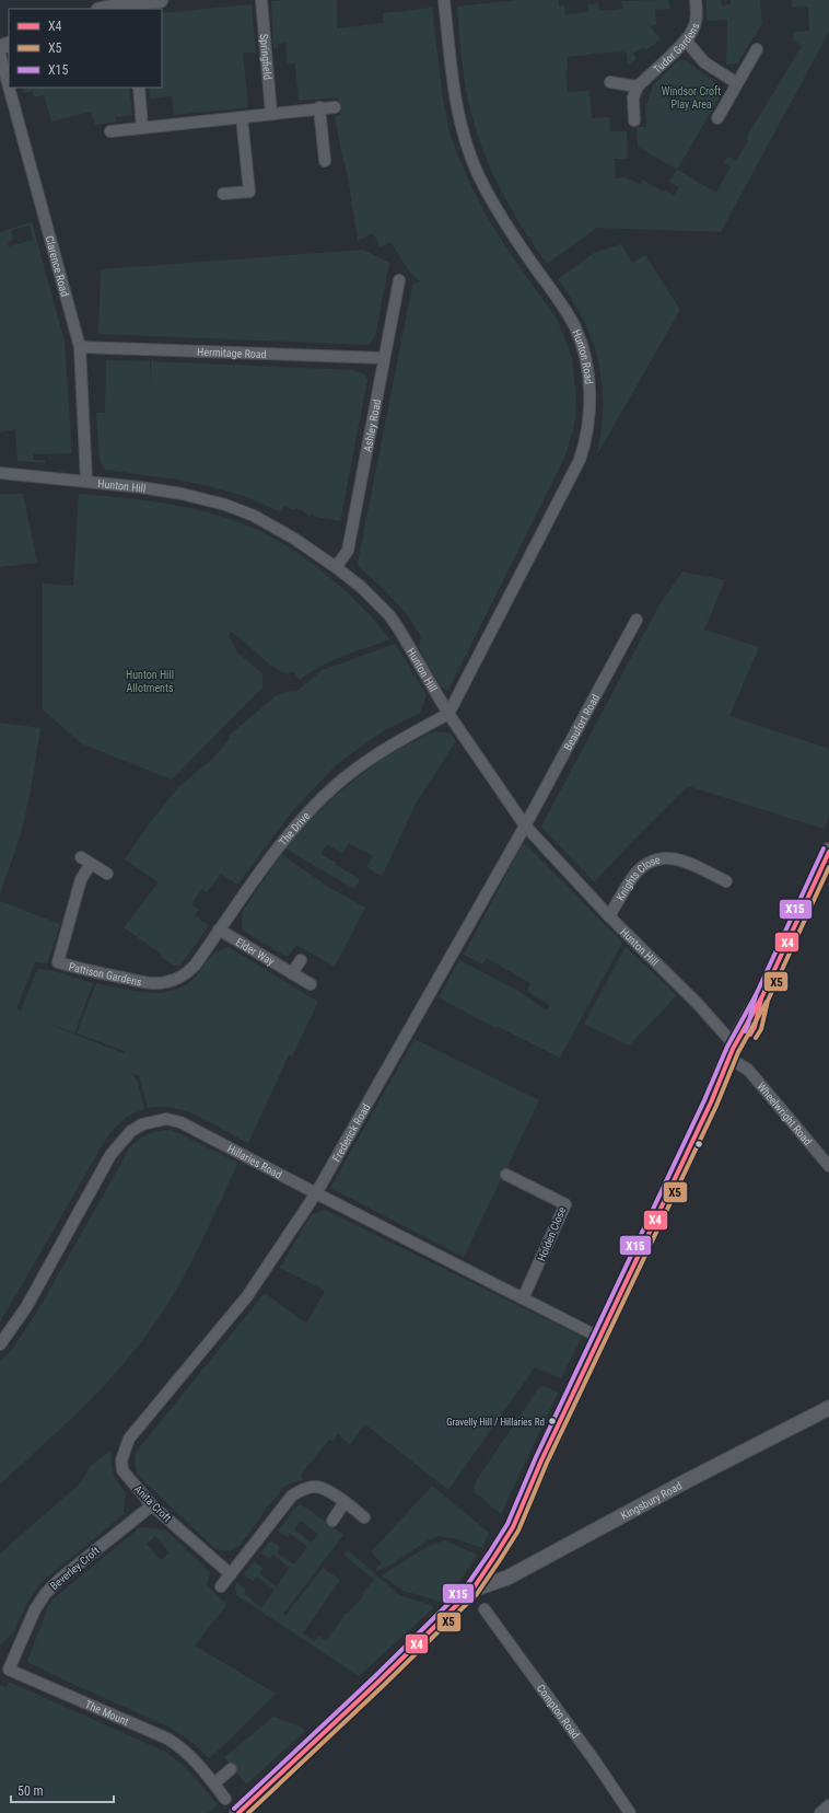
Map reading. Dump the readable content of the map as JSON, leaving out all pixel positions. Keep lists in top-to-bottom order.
{
  "streets": {
    "street": [
      "Tudor Gardens",
      "Springfield",
      "Clarence Road",
      "Hermitage Road",
      "Hunton Road",
      "Ashley Road",
      "Hunton Hill",
      "Beaufort Road",
      "The Drive",
      "Knights Close",
      "Elder Way",
      "Pattison Gardens",
      "Wheelwright Road",
      "Frederick Road",
      "Hillaries Road",
      "Holden Close",
      "Kingsbury Road",
      "Anita Croft",
      "Beverley Croft",
      "Compton Road",
      "The Mount"
    ]
  },
  "crossings": [
    ["Clarence Road", "Hermitage Road"],
    ["Clarence Road", "Hunton Hill"],
    ["Hermitage Road", "Ashley Road"],
    ["Hunton Road", "Hunton Hill"],
    ["Hunton Road", "The Drive"],
    ["Ashley Road", "Hunton Hill"],
    ["Hunton Hill", "Beaufort Road"],
    ["Hunton Hill", "The Drive"],
    ["Hunton Hill", "Knights Close"],
    ["Hunton Hill", "Frederick Road"],
    ["Beaufort Road", "Frederick Road"],
    ["The Drive", "Elder Way"],
    ["The Drive", "Pattison Gardens"],
    ["Frederick Road", "Hillaries Road"],
    ["Frederick Road", "Anita Croft"],
    ["Hillaries Road", "Holden Close"],
    ["Anita Croft", "Beverley Croft"],
    ["Beverley Croft", "The Mount"]
  ],
  "parks": ["Windsor Croft Play Area", "Hunton Hill Allotments"],
  "places": ["Gravelly Hill / Hillaries Rd"],
  "lines": ["transit line X15", "transit line X4", "transit line X5"],
  "legend": ["X4", "X5", "X15"],
  "scale_bar": "50 m"
}
